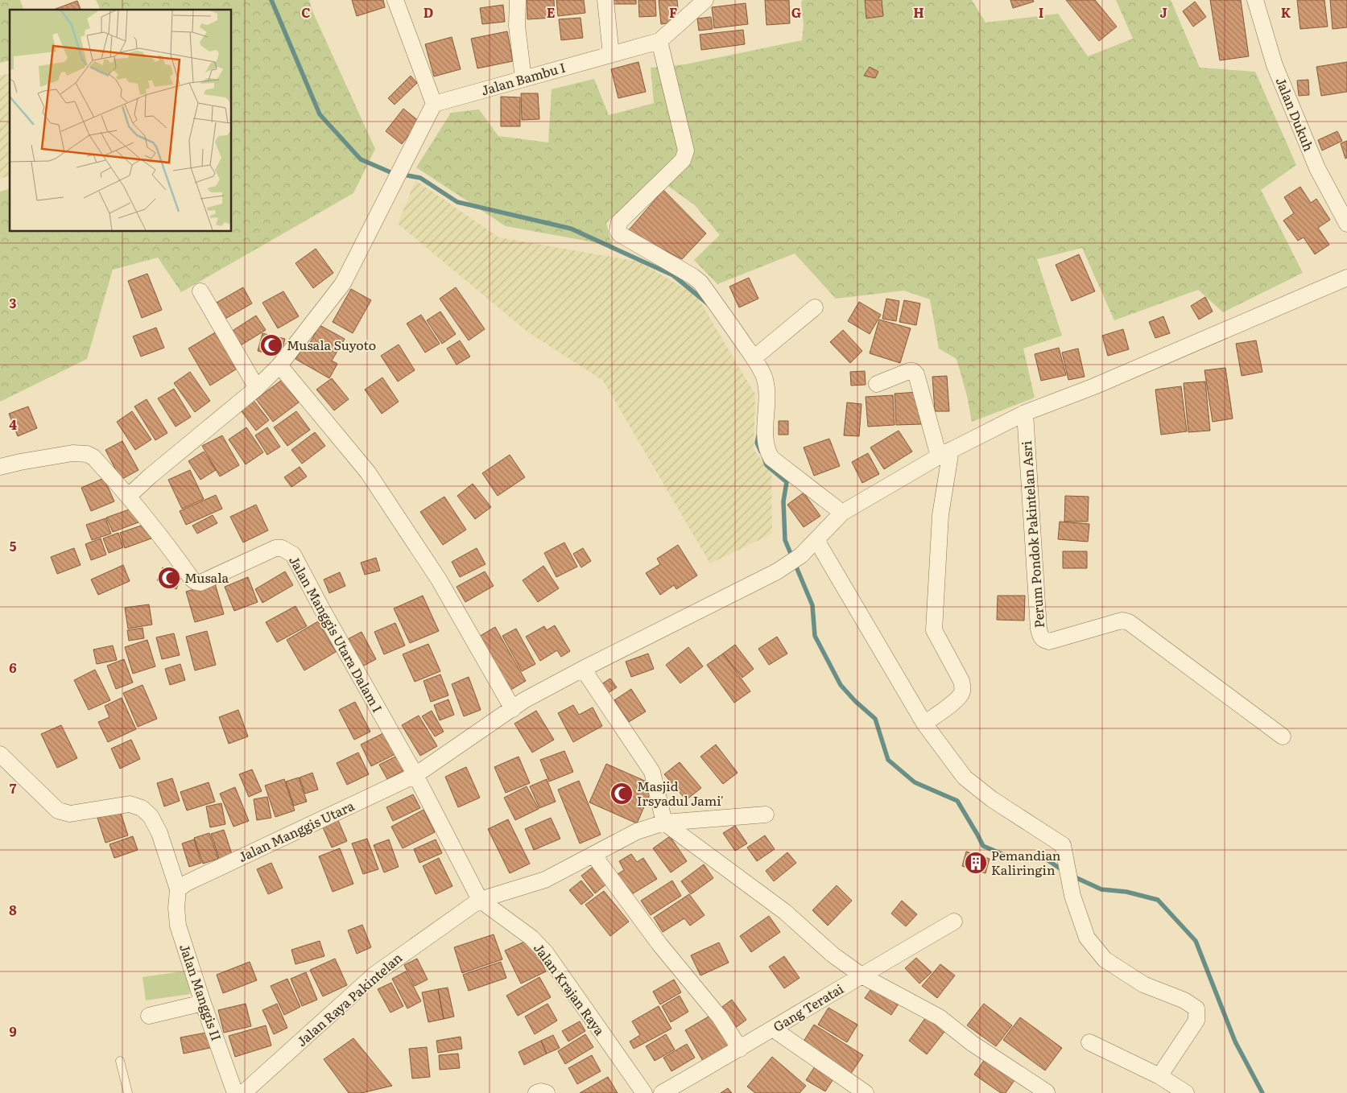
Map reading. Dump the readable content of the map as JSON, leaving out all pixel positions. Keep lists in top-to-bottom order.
{
  "streets": {
    "street": [
      "Jalan Bambu I",
      "Jalan Dukuh",
      "Perum Pondok Pakintelan Asri",
      "Jalan Manggis Utara Dalam I",
      "Jalan Manggis Utara",
      "Jalan Krajan Raya",
      "Jalan Manggis II",
      "Jalan Raya Pakintelan",
      "Gang Teratai"
    ]
  },
  "crossings": [
    ["Perum Pondok Pakintelan Asri", "Jalan Manggis Utara"],
    ["Jalan Manggis Utara Dalam I", "Jalan Manggis Utara"],
    ["Jalan Manggis Utara", "Jalan Manggis II"],
    ["Jalan Krajan Raya", "Jalan Raya Pakintelan"]
  ],
  "places": {
    "mosque": ["Musala Suyoto", "Musala", "Masjid Irsyadul Jami'"],
    "building": ["Pemandian Kaliringin"]
  },
  "grid": {
    "columns": [
      "C",
      "D",
      "E",
      "F",
      "G",
      "H",
      "I",
      "J",
      "K"
    ],
    "rows": [
      "3",
      "4",
      "5",
      "6",
      "7",
      "8",
      "9"
    ]
  }
}
